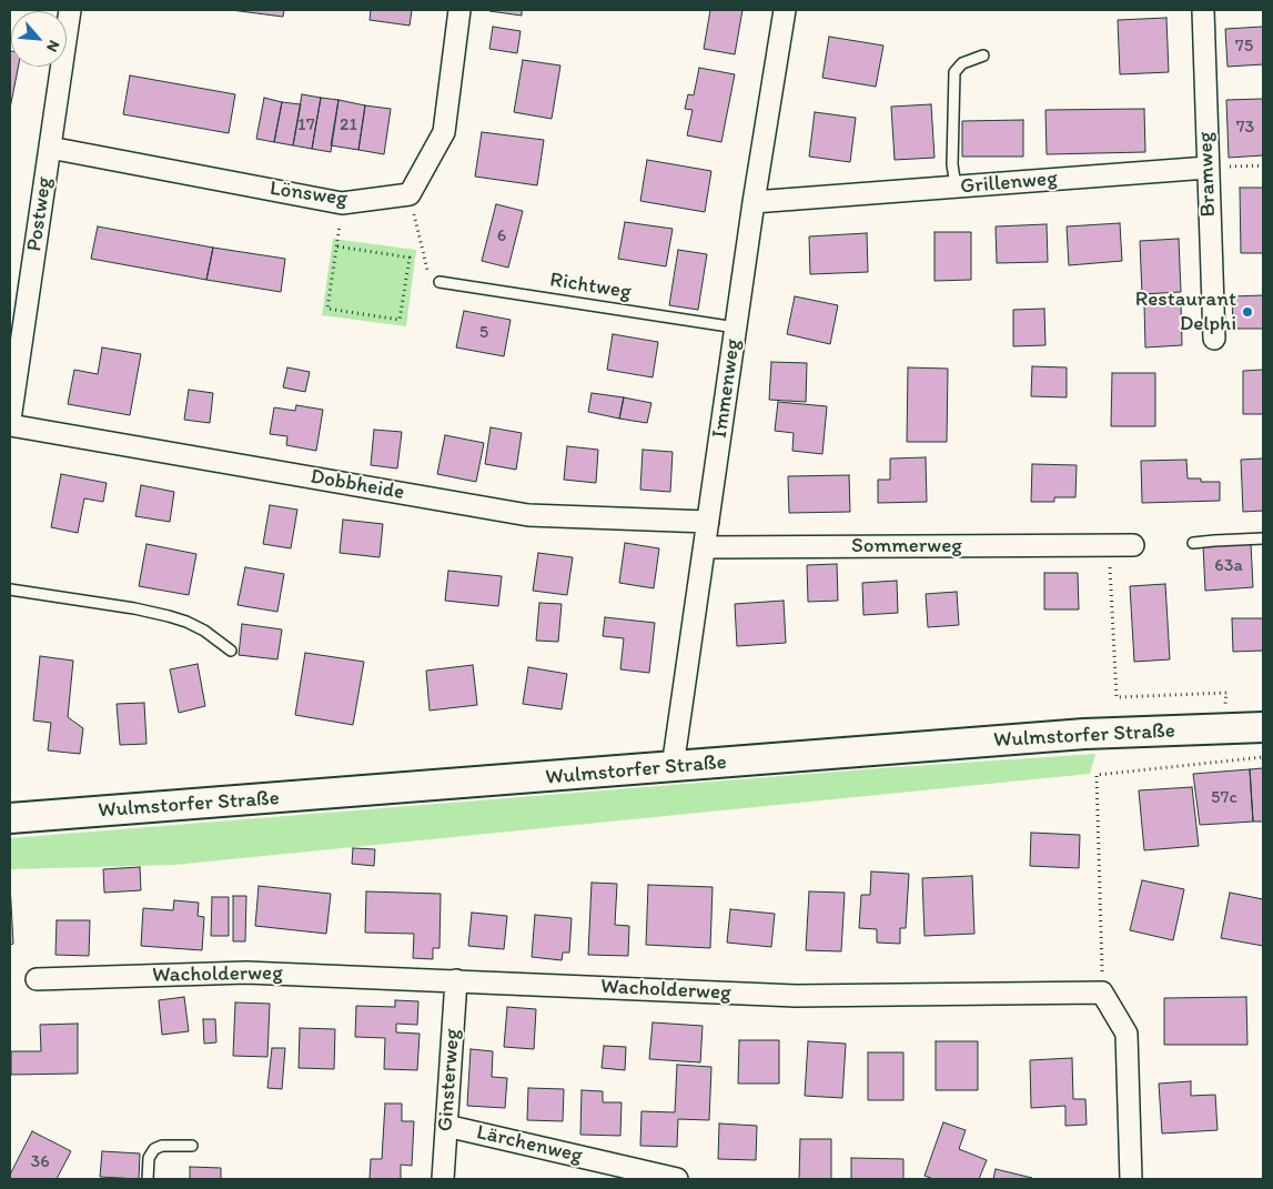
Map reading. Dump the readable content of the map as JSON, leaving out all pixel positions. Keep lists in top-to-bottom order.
{
  "streets": {
    "main road": ["Wulmstorfer Straße"],
    "street": [
      "Bramweg",
      "Grillenweg",
      "Lönsweg",
      "Postweg",
      "Immenweg",
      "Dobbheide",
      "Sommerweg",
      "Wacholderweg",
      "Ginsterweg",
      "Lärchenweg"
    ],
    "lane": ["Richtweg"]
  },
  "crossings": [
    ["Bramweg", "Grillenweg"],
    ["Grillenweg", "Immenweg"],
    ["Lönsweg", "Postweg"],
    ["Richtweg", "Immenweg"],
    ["Immenweg", "Dobbheide"],
    ["Immenweg", "Sommerweg"],
    ["Immenweg", "Wulmstorfer Straße"],
    ["Wacholderweg", "Ginsterweg"],
    ["Ginsterweg", "Lärchenweg"]
  ],
  "places": ["Restaurant Delphi"],
  "house_numbers": [
    "75",
    "17",
    "21",
    "73",
    "6",
    "5",
    "63a",
    "57c",
    "36"
  ],
  "north": "bottom right"
}
